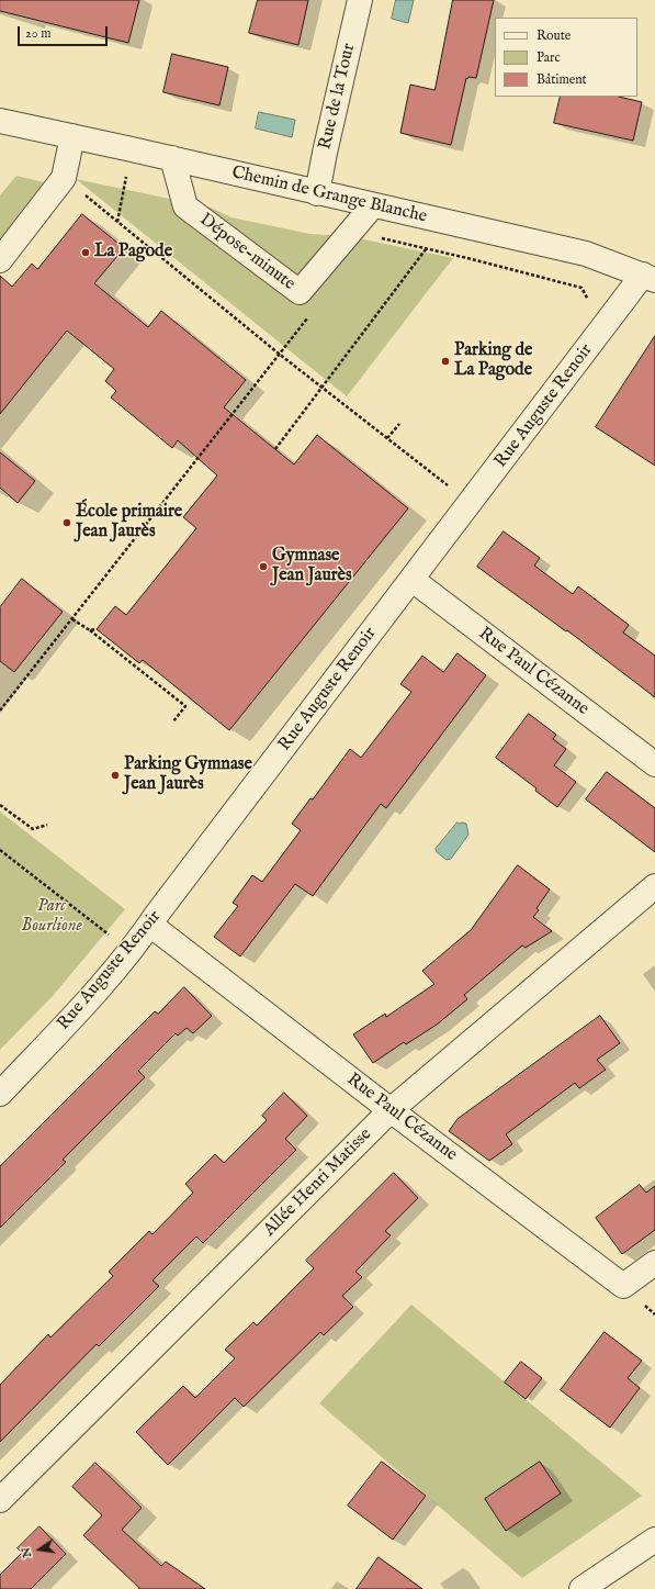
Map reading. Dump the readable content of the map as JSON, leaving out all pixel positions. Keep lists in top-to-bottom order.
{
  "streets": {
    "street": [
      "Rue de la Tour",
      "Chemin de Grange Blanche",
      "Dépose-minute",
      "Rue Auguste Renoir",
      "Rue Paul Cézanne",
      "Allée Henri Matisse"
    ]
  },
  "crossings": [
    ["Rue de la Tour", "Chemin de Grange Blanche"],
    ["Chemin de Grange Blanche", "Dépose-minute"],
    ["Chemin de Grange Blanche", "Rue Auguste Renoir"],
    ["Rue Auguste Renoir", "Rue Paul Cézanne"],
    ["Rue Paul Cézanne", "Allée Henri Matisse"]
  ],
  "parks": ["Parc Bourlione"],
  "places": [
    "La Pagode",
    "Parking de La Pagode",
    "École primaire Jean Jaurès",
    "Gymnase Jean Jaurès",
    "Parking Gymnase Jean Jaurès"
  ],
  "legend": ["Route", "Parc", "Bâtiment"],
  "scale_bar": "20 m",
  "north": "left"
}
